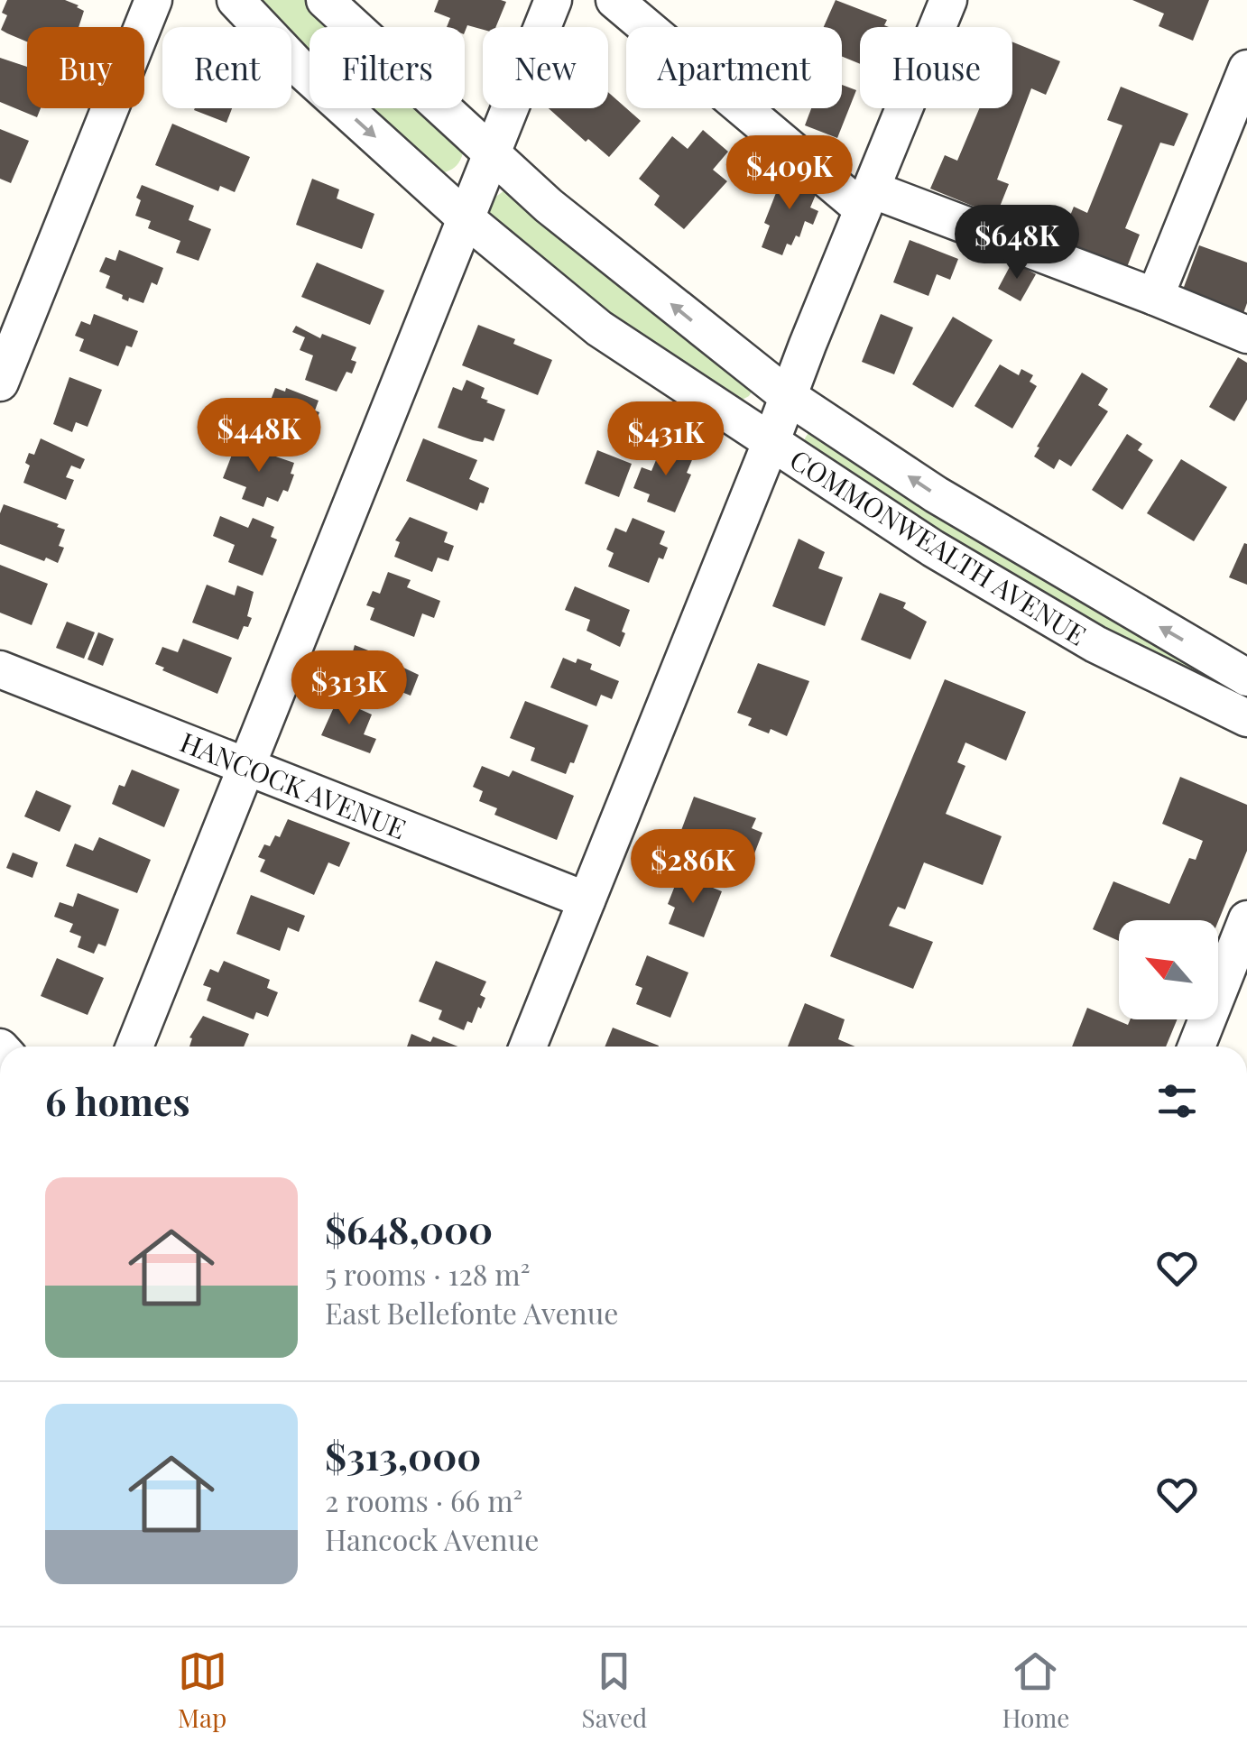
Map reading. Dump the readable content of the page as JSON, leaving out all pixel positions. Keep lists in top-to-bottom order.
{
  "streets": {
    "street": ["COMMONWEALTH AVENUE", "HANCOCK AVENUE"]
  },
  "north": "top left",
  "page": {
    "chip": [
      "Buy",
      "Rent",
      "Filters",
      "New",
      "Apartment",
      "House"
    ],
    "price": [
      "$409K",
      "$648K",
      "$448K",
      "$431K",
      "$313K",
      "$286K"
    ],
    "heading": "6 homes",
    "list": [
      {
        "name": "$648,000",
        "note": "5 rooms · 128 m² · East Bellefonte Avenue"
      },
      {
        "name": "$313,000",
        "note": "2 rooms · 66 m² · Hancock Avenue"
      }
    ],
    "tabs": ["Map", "Saved", "Home"]
  }
}
